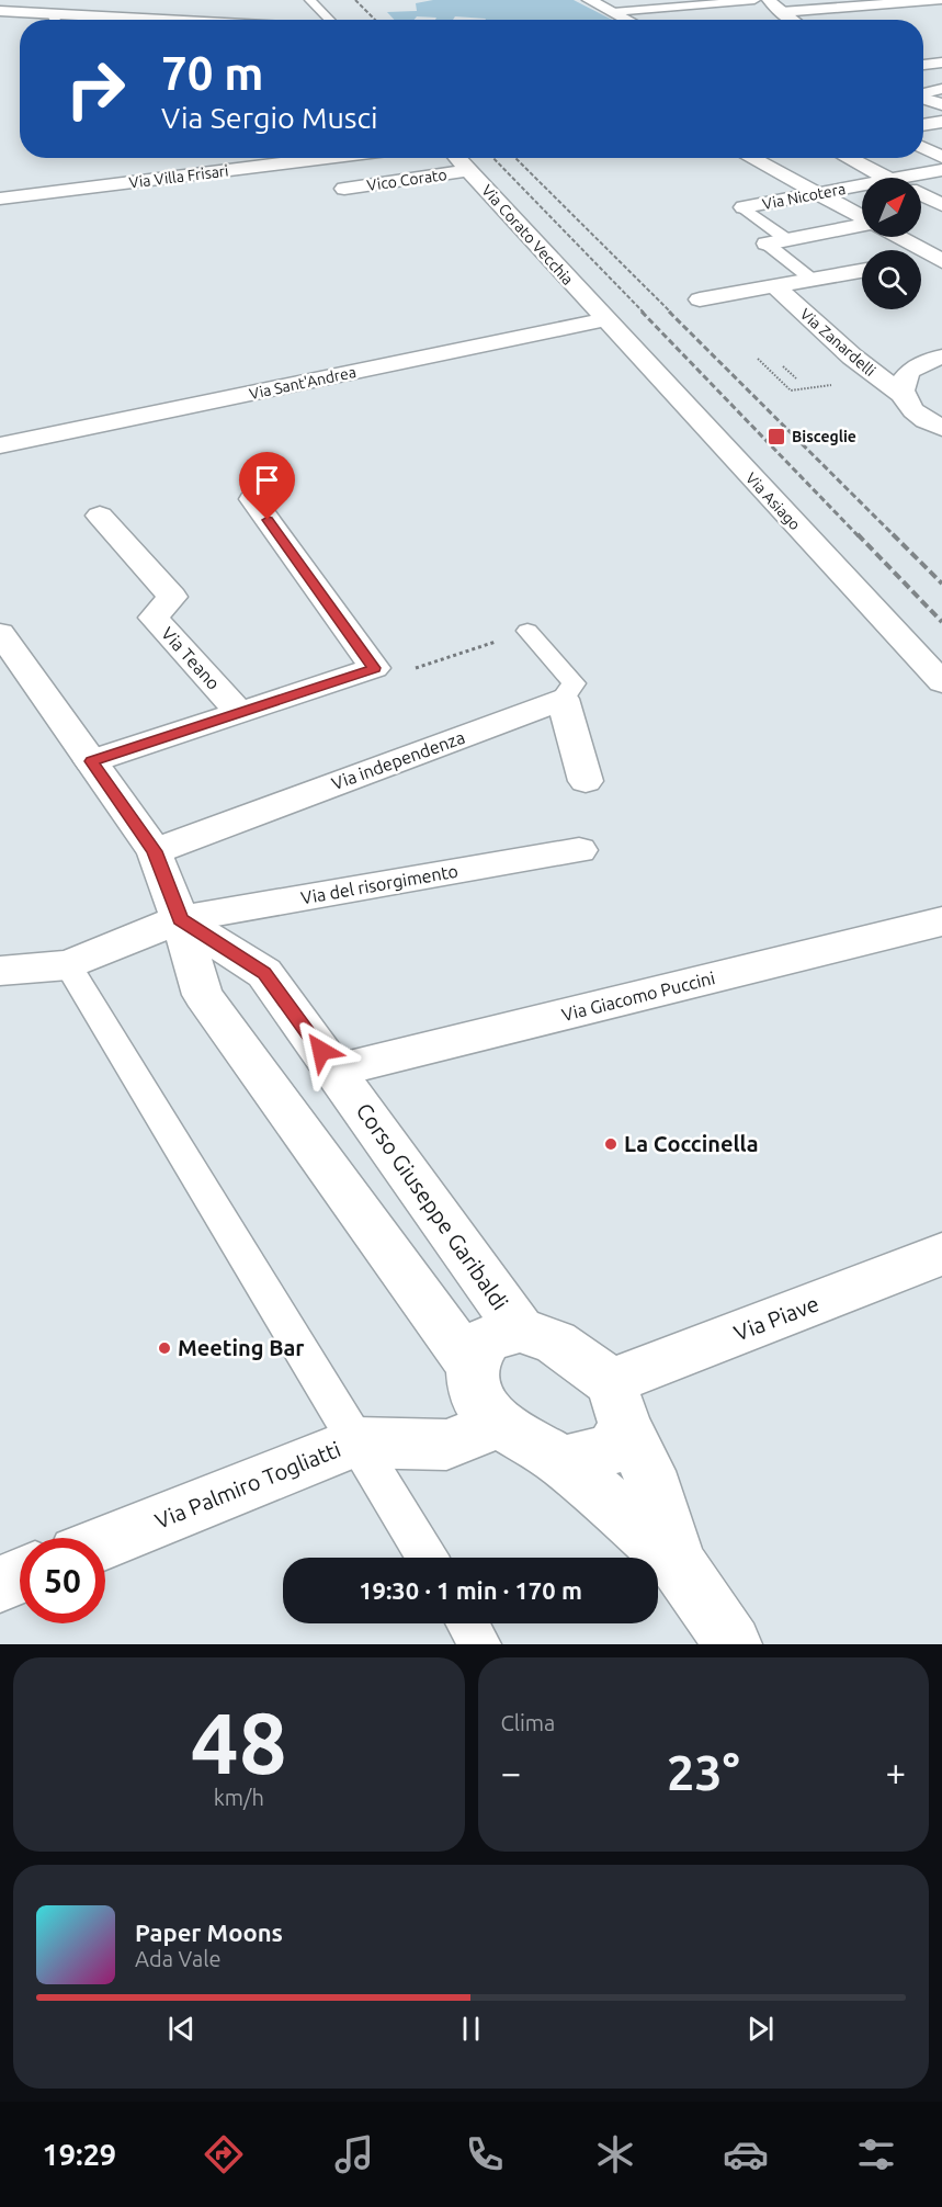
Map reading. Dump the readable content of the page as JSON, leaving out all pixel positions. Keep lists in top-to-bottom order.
{
  "streets": {
    "street": [
      "Via Villa Frisari",
      "Vico Corato",
      "Via Nicotera",
      "Via Corato Vecchia",
      "Via Zanardelli",
      "Via Sant'Andrea",
      "Via Asiago",
      "Via Teano",
      "Via independenza",
      "Via del risorgimento",
      "Via Giacomo Puccini",
      "Corso Giuseppe Garibaldi",
      "Via Piave",
      "Via Palmiro Togliatti"
    ]
  },
  "crossings": [
    ["Vico Corato", "Via Corato Vecchia"],
    ["Via Nicotera", "Via Zanardelli"],
    ["Via Corato Vecchia", "Via Sant'Andrea"],
    ["Via Corato Vecchia", "Via Asiago"],
    ["Via Sant'Andrea", "Via Asiago"],
    ["Via del risorgimento", "Corso Giuseppe Garibaldi"],
    ["Via Giacomo Puccini", "Corso Giuseppe Garibaldi"],
    ["Corso Giuseppe Garibaldi", "Via Piave"],
    ["Corso Giuseppe Garibaldi", "Via Palmiro Togliatti"],
    ["Via Piave", "Via Palmiro Togliatti"]
  ],
  "places": {
    "transit": ["Bisceglie"],
    "other": ["La Coccinella", "Meeting Bar"]
  },
  "north": "top right",
  "page": {
    "turn": ["70 m", "Via Sergio Musci"],
    "limit": "50",
    "trip": "19:30 · 1 min · 170 m",
    "tile": [
      ["48", "km/h"],
      "Clima"
    ],
    "heat": ["−", "23°", "+"],
    "song": ["Paper Moons", "Ada Vale"],
    "tabs": "19:29"
  }
}
